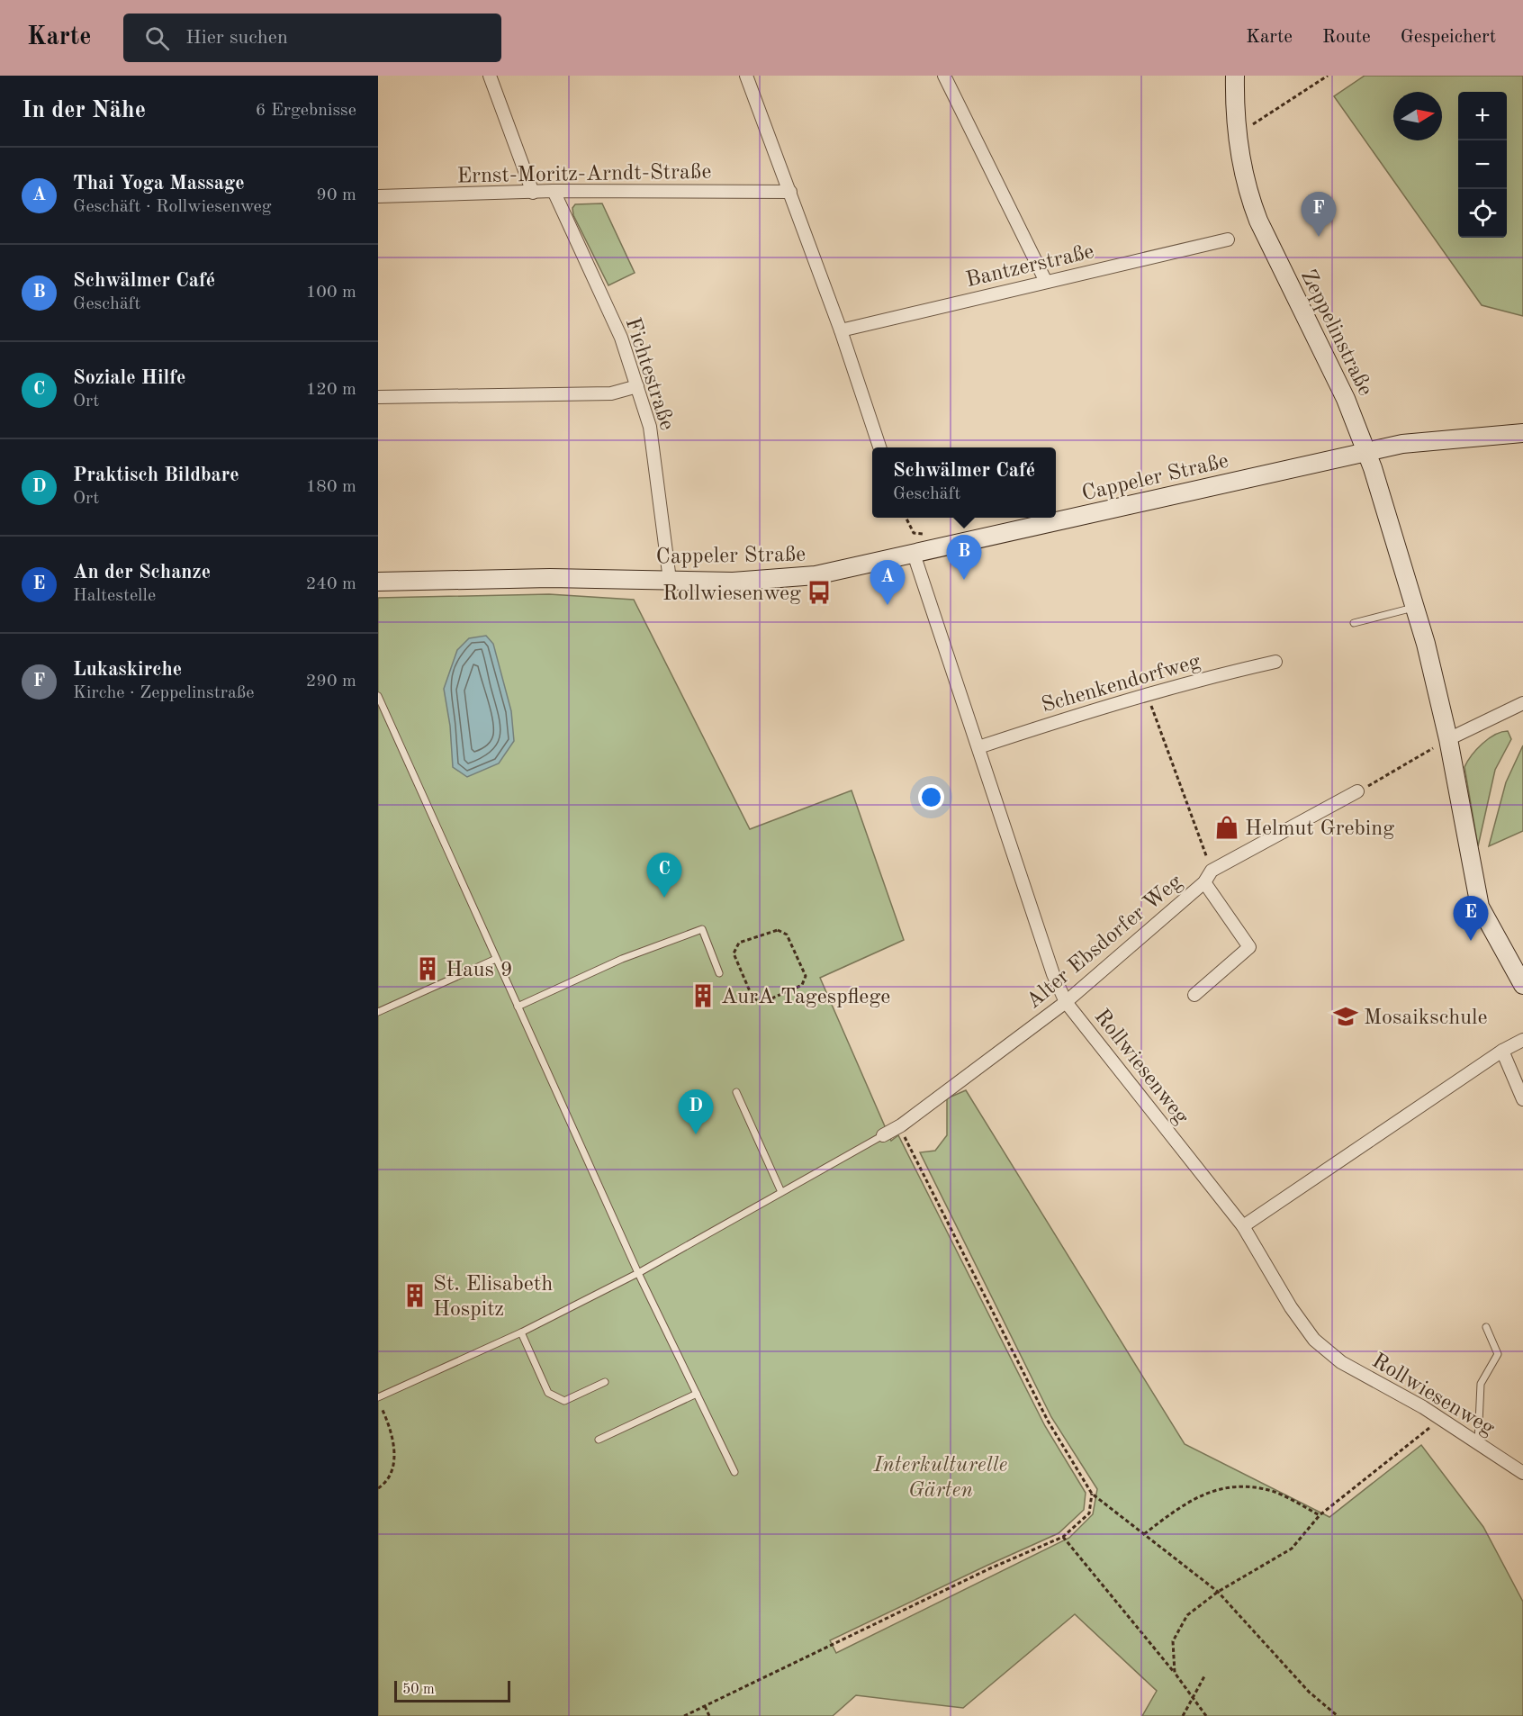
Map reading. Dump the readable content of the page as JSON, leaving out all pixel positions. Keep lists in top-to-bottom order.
{
  "streets": {
    "main road": ["Zeppelinstraße", "Cappeler Straße"],
    "street": [
      "Ernst-Moritz-Arndt-Straße",
      "Bantzerstraße",
      "Fichtestraße",
      "Schenkendorfweg",
      "Alter Ebsdorfer Weg",
      "Rollwiesenweg"
    ]
  },
  "crossings": [
    ["Ernst-Moritz-Arndt-Straße", "Fichtestraße"],
    ["Zeppelinstraße", "Cappeler Straße"],
    ["Fichtestraße", "Cappeler Straße"],
    ["Cappeler Straße", "Rollwiesenweg"],
    ["Schenkendorfweg", "Rollwiesenweg"],
    ["Alter Ebsdorfer Weg", "Rollwiesenweg"]
  ],
  "parks": ["Interkulturelle Gärten"],
  "places": {
    "bus stop": ["Rollwiesenweg"],
    "shop": ["Helmut Grebing"],
    "building": ["Haus 9", "AurA Tagespflege", "St. Elisabeth Hospitz"],
    "school or university": ["Mosaikschule"]
  },
  "scale_bar": "50 m",
  "north": "right",
  "page": {
    "header": "Karte",
    "search": "Hier suchen",
    "nav": ["Karte", "Route", "Gespeichert"],
    "heading": ["In der Nähe", "6 Ergebnisse"],
    "map_buttons": ["+", "−"],
    "list": [
      {
        "mark": "A",
        "name": "Thai Yoga Massage",
        "note": "Geschäft · Rollwiesenweg",
        "value": "90 m"
      },
      {
        "mark": "B",
        "name": "Schwälmer Café",
        "note": "Geschäft",
        "value": "100 m"
      },
      {
        "mark": "C",
        "name": "Soziale Hilfe",
        "note": "Ort",
        "value": "120 m"
      },
      {
        "mark": "D",
        "name": "Praktisch Bildbare",
        "note": "Ort",
        "value": "180 m"
      },
      {
        "mark": "E",
        "name": "An der Schanze",
        "note": "Haltestelle",
        "value": "240 m"
      },
      {
        "mark": "F",
        "name": "Lukaskirche",
        "note": "Kirche · Zeppelinstraße",
        "value": "290 m"
      }
    ],
    "pins": [
      "F",
      "B",
      "A",
      "C",
      "E",
      "D"
    ],
    "popup": ["Schwälmer Café", "Geschäft"],
    "scale": "50 m"
  }
}
